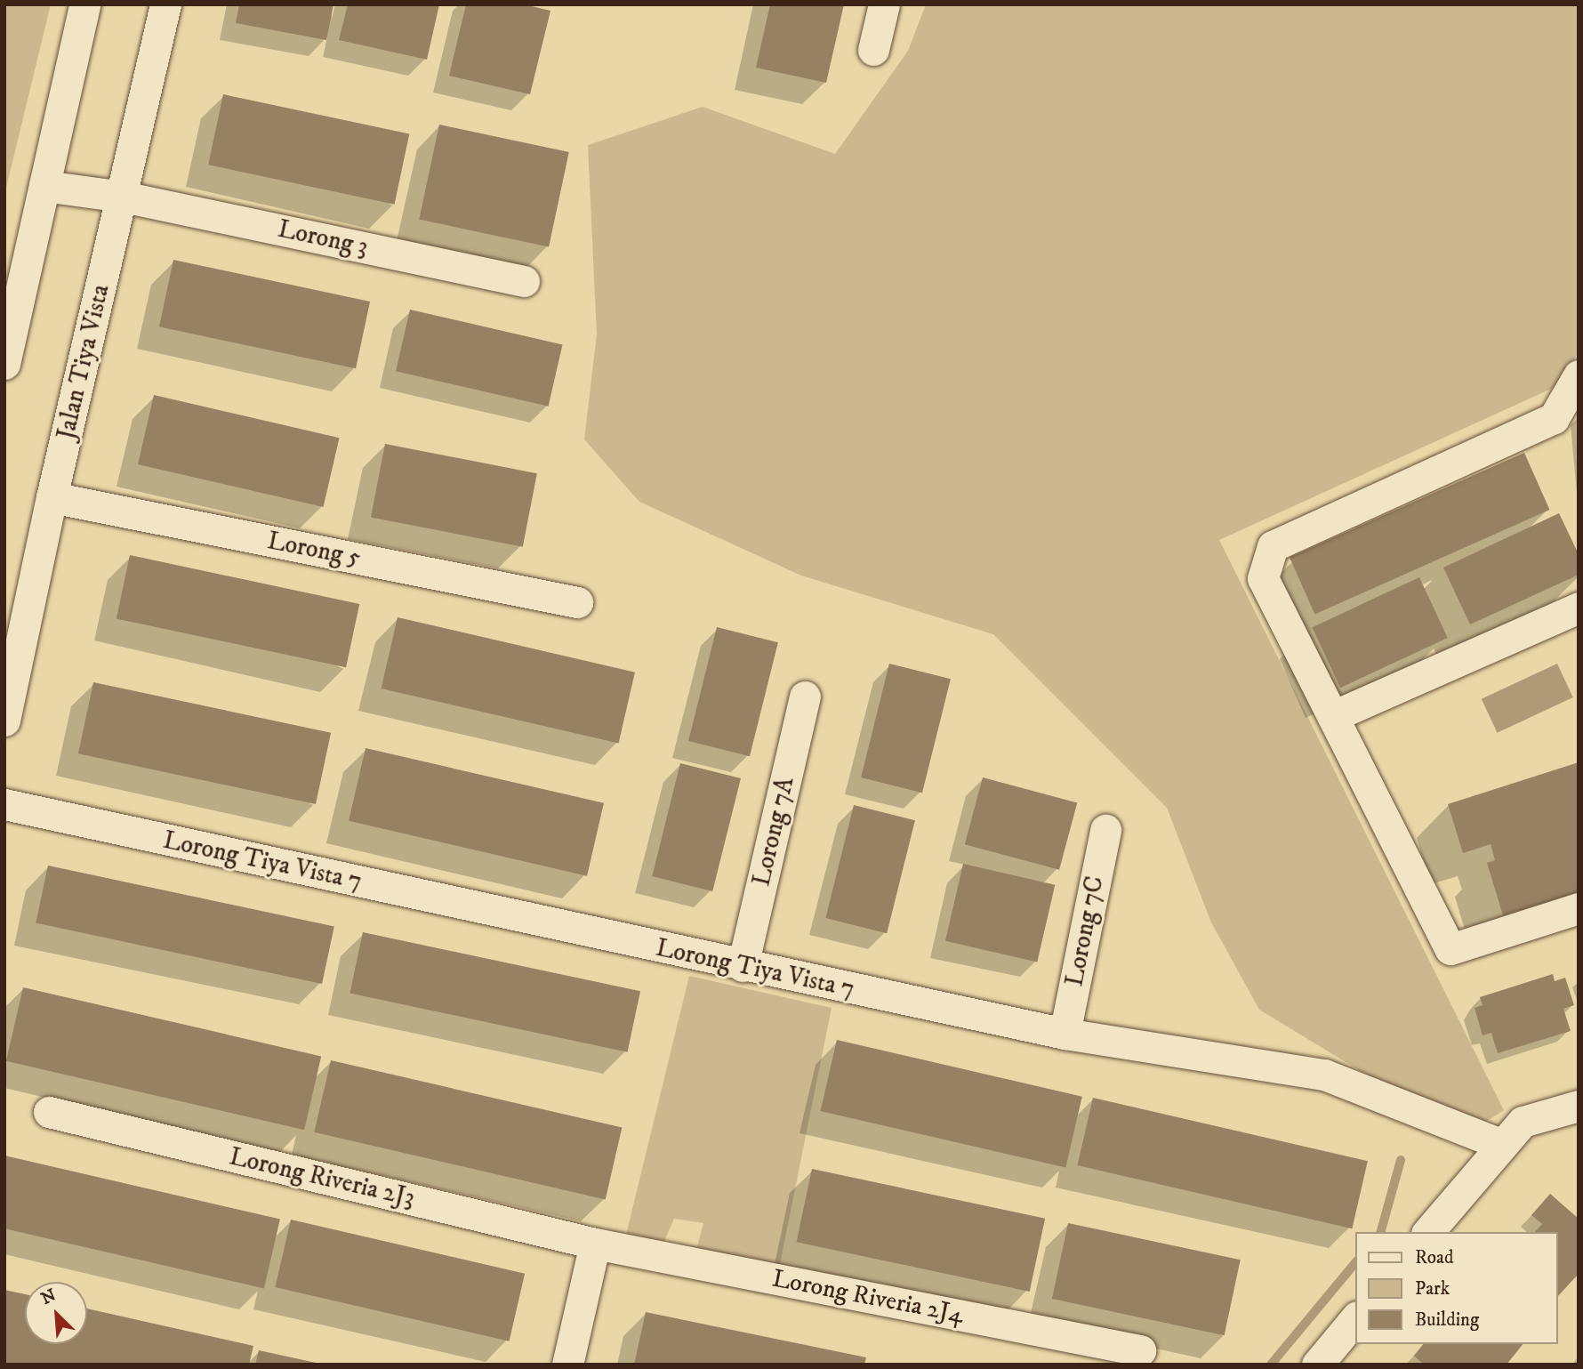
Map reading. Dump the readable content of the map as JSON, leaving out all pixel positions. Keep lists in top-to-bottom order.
{
  "streets": {
    "street": [
      "Lorong 3",
      "Jalan Tiya Vista",
      "Lorong 5",
      "Lorong 7A",
      "Lorong Tiya Vista 7",
      "Lorong 7C",
      "Lorong Riveria 2J3",
      "Lorong Riveria 2J4"
    ]
  },
  "crossings": [
    ["Lorong 3", "Jalan Tiya Vista"],
    ["Jalan Tiya Vista", "Lorong 5"],
    ["Lorong 7A", "Lorong Tiya Vista 7"],
    ["Lorong Tiya Vista 7", "Lorong 7C"],
    ["Lorong Riveria 2J3", "Lorong Riveria 2J4"]
  ],
  "legend": ["Road", "Park", "Building"],
  "north": "top left"
}
